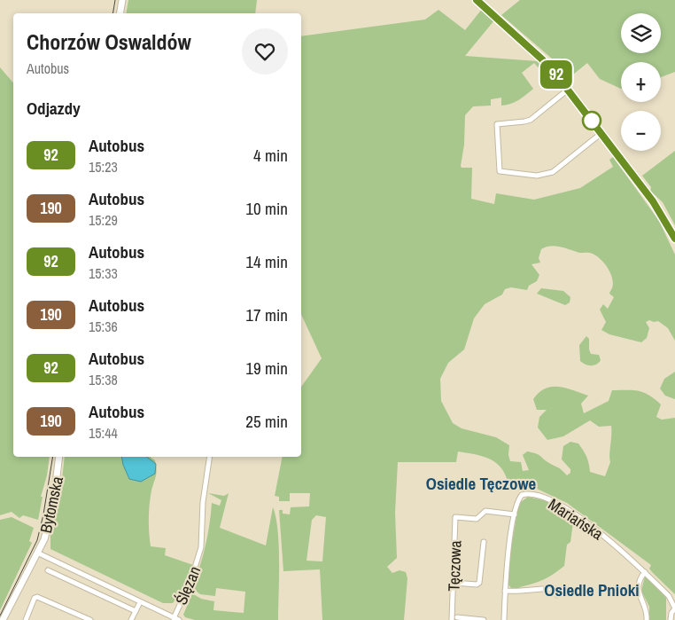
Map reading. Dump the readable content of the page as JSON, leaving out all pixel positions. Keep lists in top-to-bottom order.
{
  "streets": {
    "main road": ["Bytomska"],
    "street": ["Mariańska", "Tęczowa", "Ślęzan"]
  },
  "crossings": [
    ["Bytomska", "Ślęzan"],
    ["Mariańska", "Tęczowa"]
  ],
  "districts": ["Osiedle Tęczowe", "Osiedle Pnioki"],
  "lines": ["bus line 92"],
  "page": {
    "on_map": "92",
    "map_buttons": ["+", "−"],
    "heading": [
      ["Chorzów Oswaldów", "Autobus"],
      "Odjazdy"
    ],
    "list": [
      {
        "mark": "92",
        "name": "Autobus",
        "note": "15:23",
        "value": "4 min"
      },
      {
        "mark": "190",
        "name": "Autobus",
        "note": "15:29",
        "value": "10 min"
      },
      {
        "mark": "92",
        "name": "Autobus",
        "note": "15:33",
        "value": "14 min"
      },
      {
        "mark": "190",
        "name": "Autobus",
        "note": "15:36",
        "value": "17 min"
      },
      {
        "mark": "92",
        "name": "Autobus",
        "note": "15:38",
        "value": "19 min"
      },
      {
        "mark": "190",
        "name": "Autobus",
        "note": "15:44",
        "value": "25 min"
      }
    ]
  }
}
